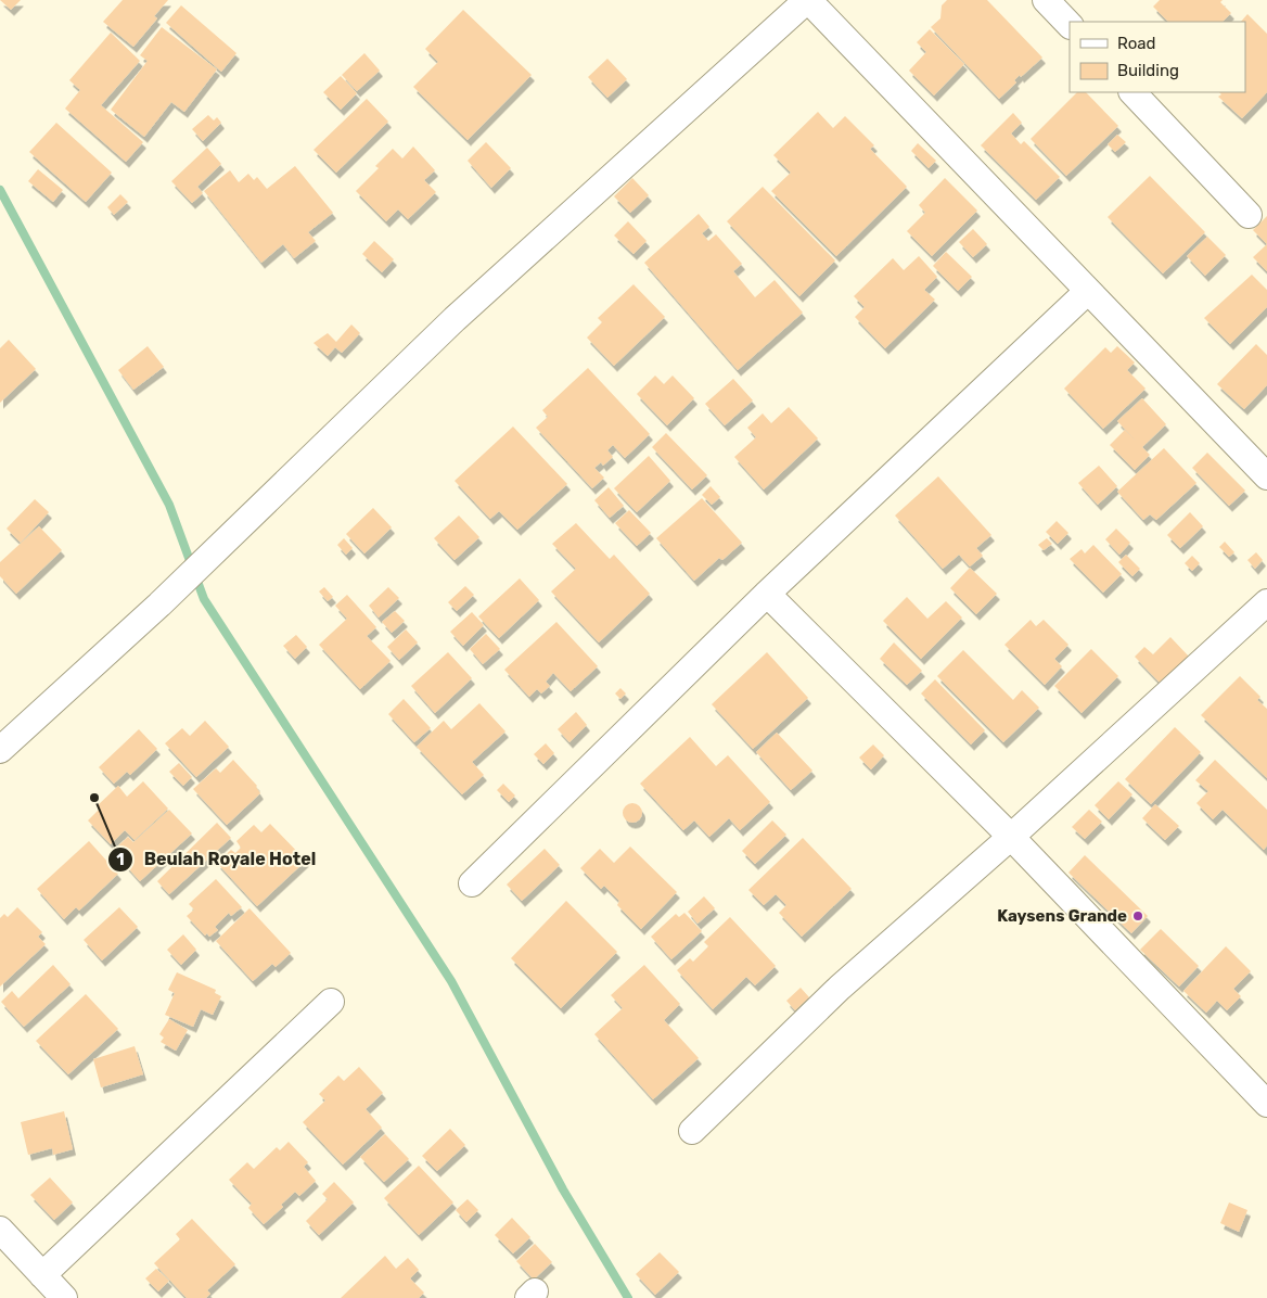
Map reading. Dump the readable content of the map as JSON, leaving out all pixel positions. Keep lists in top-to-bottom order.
{
  "places": ["Beulah Royale Hotel", "Kaysens Grande"],
  "legend": ["Road", "Building"]
}
